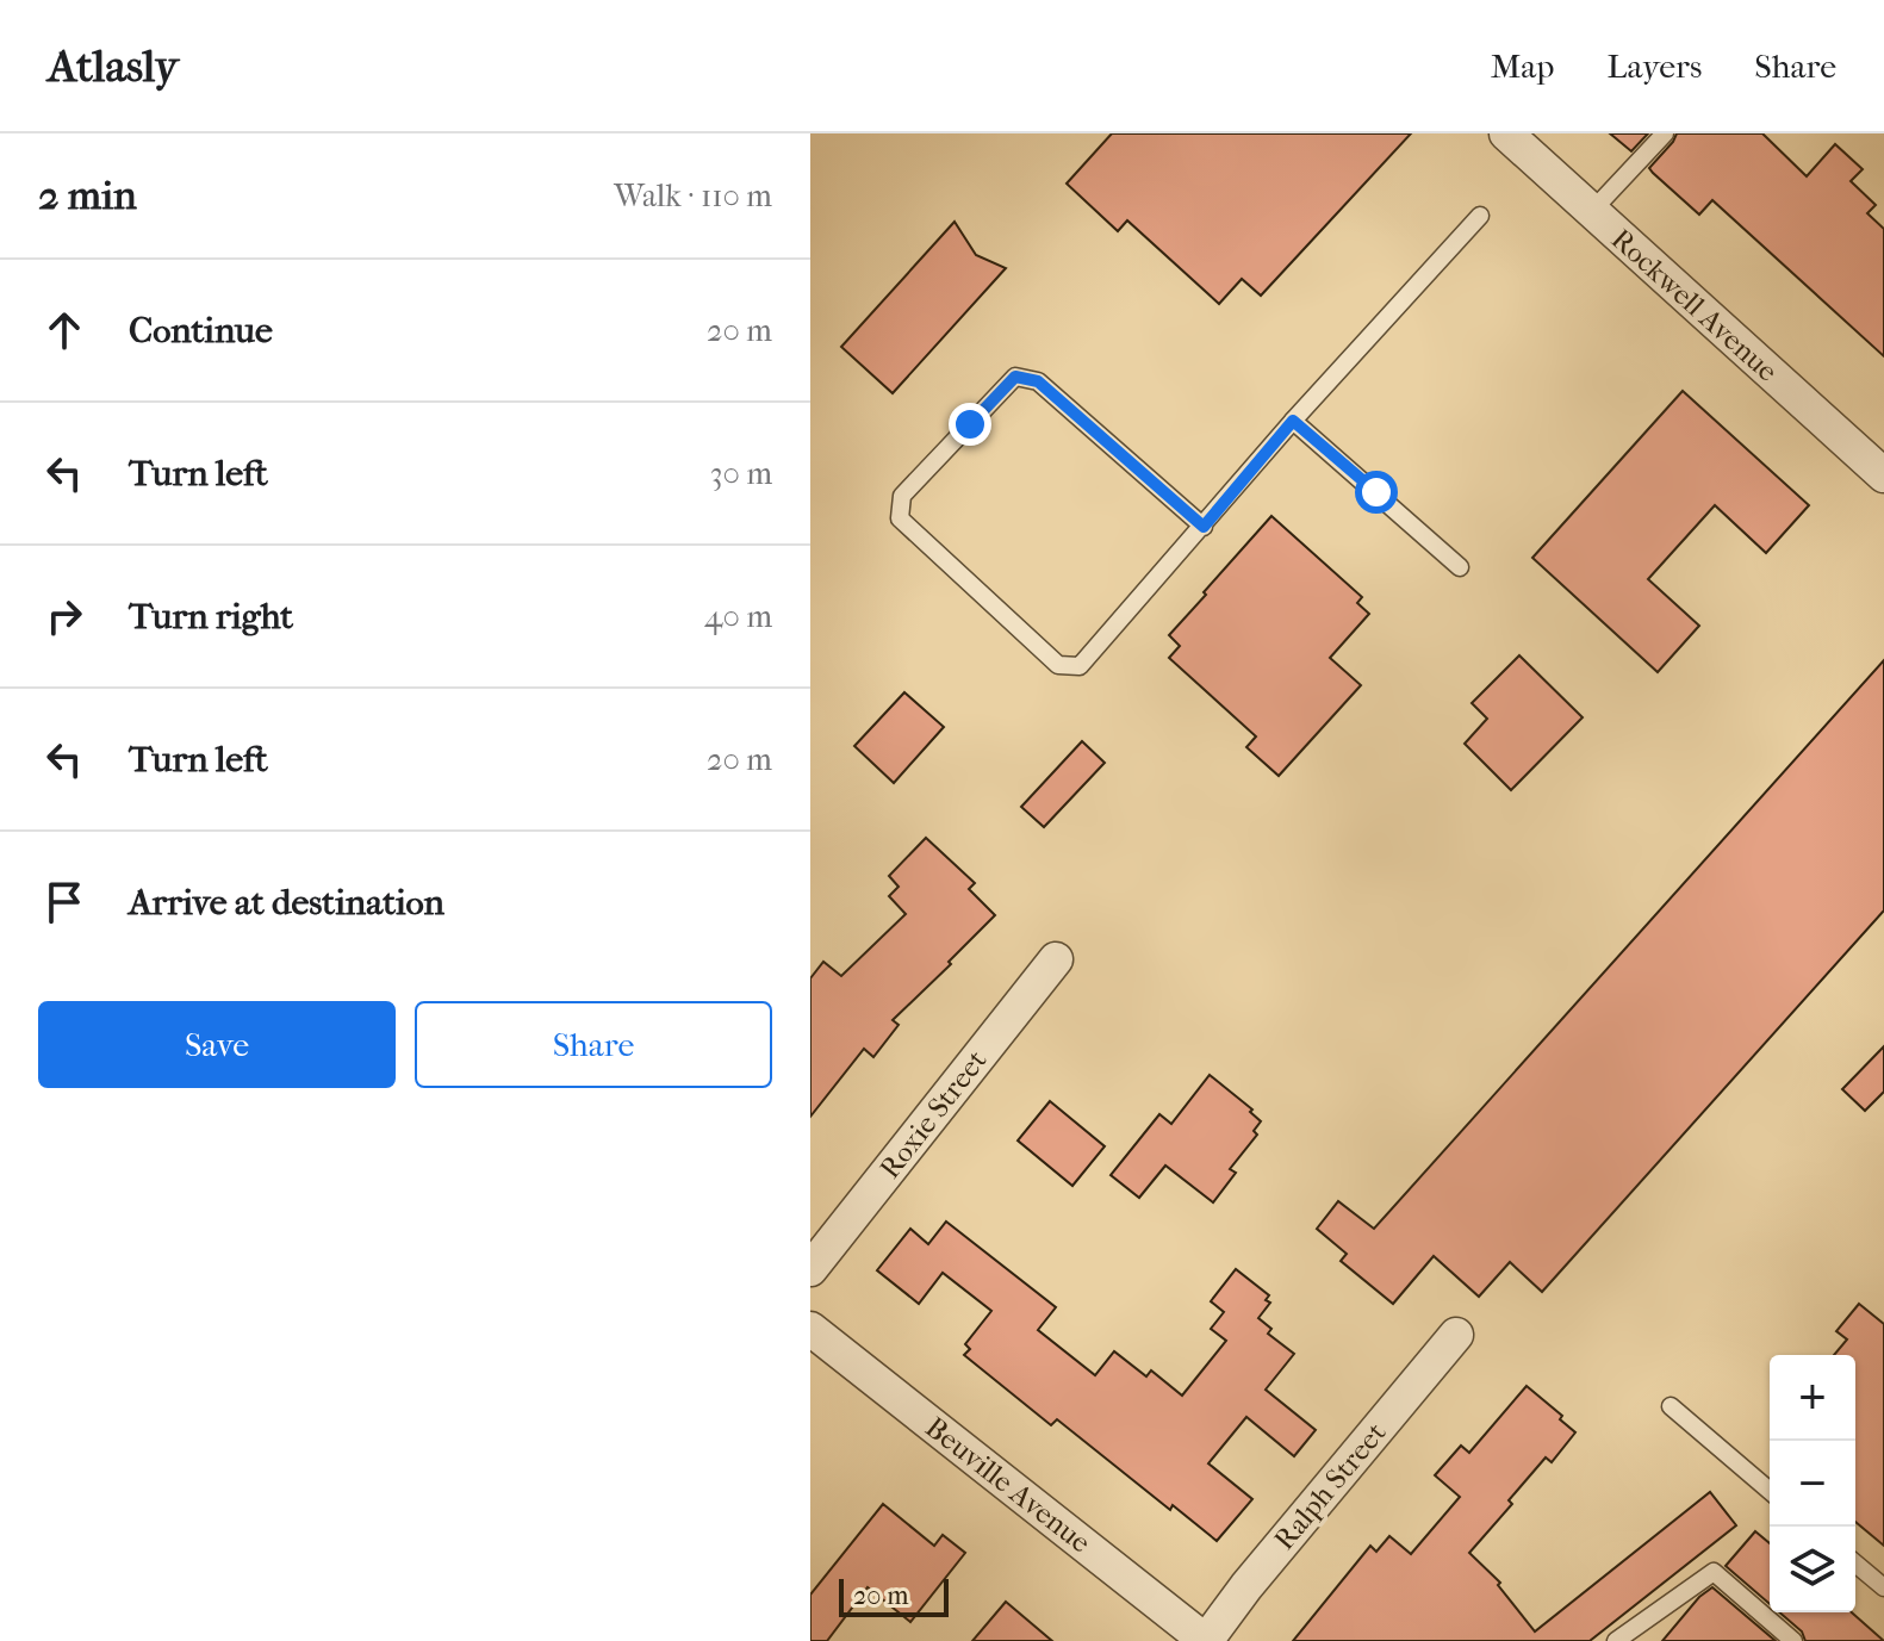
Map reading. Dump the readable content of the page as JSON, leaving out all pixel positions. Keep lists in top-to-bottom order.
{
  "streets": {
    "street": [
      "Rockwell Avenue",
      "Roxie Street",
      "Beuville Avenue",
      "Ralph Street"
    ]
  },
  "crossings": [
    ["Beuville Avenue", "Ralph Street"]
  ],
  "scale_bar": "20 m",
  "page": {
    "header": "Atlasly",
    "nav": ["Map", "Layers", "Share"],
    "heading": ["2 min", "Walk · 110 m"],
    "list": [
      ["Continue", "20 m"],
      ["Turn left", "30 m"],
      ["Turn right", "40 m"],
      ["Turn left", "20 m"],
      "Arrive at destination"
    ],
    "buttons": ["Save", "Share"],
    "map_buttons": ["+", "−"],
    "scale": "20 m"
  }
}
